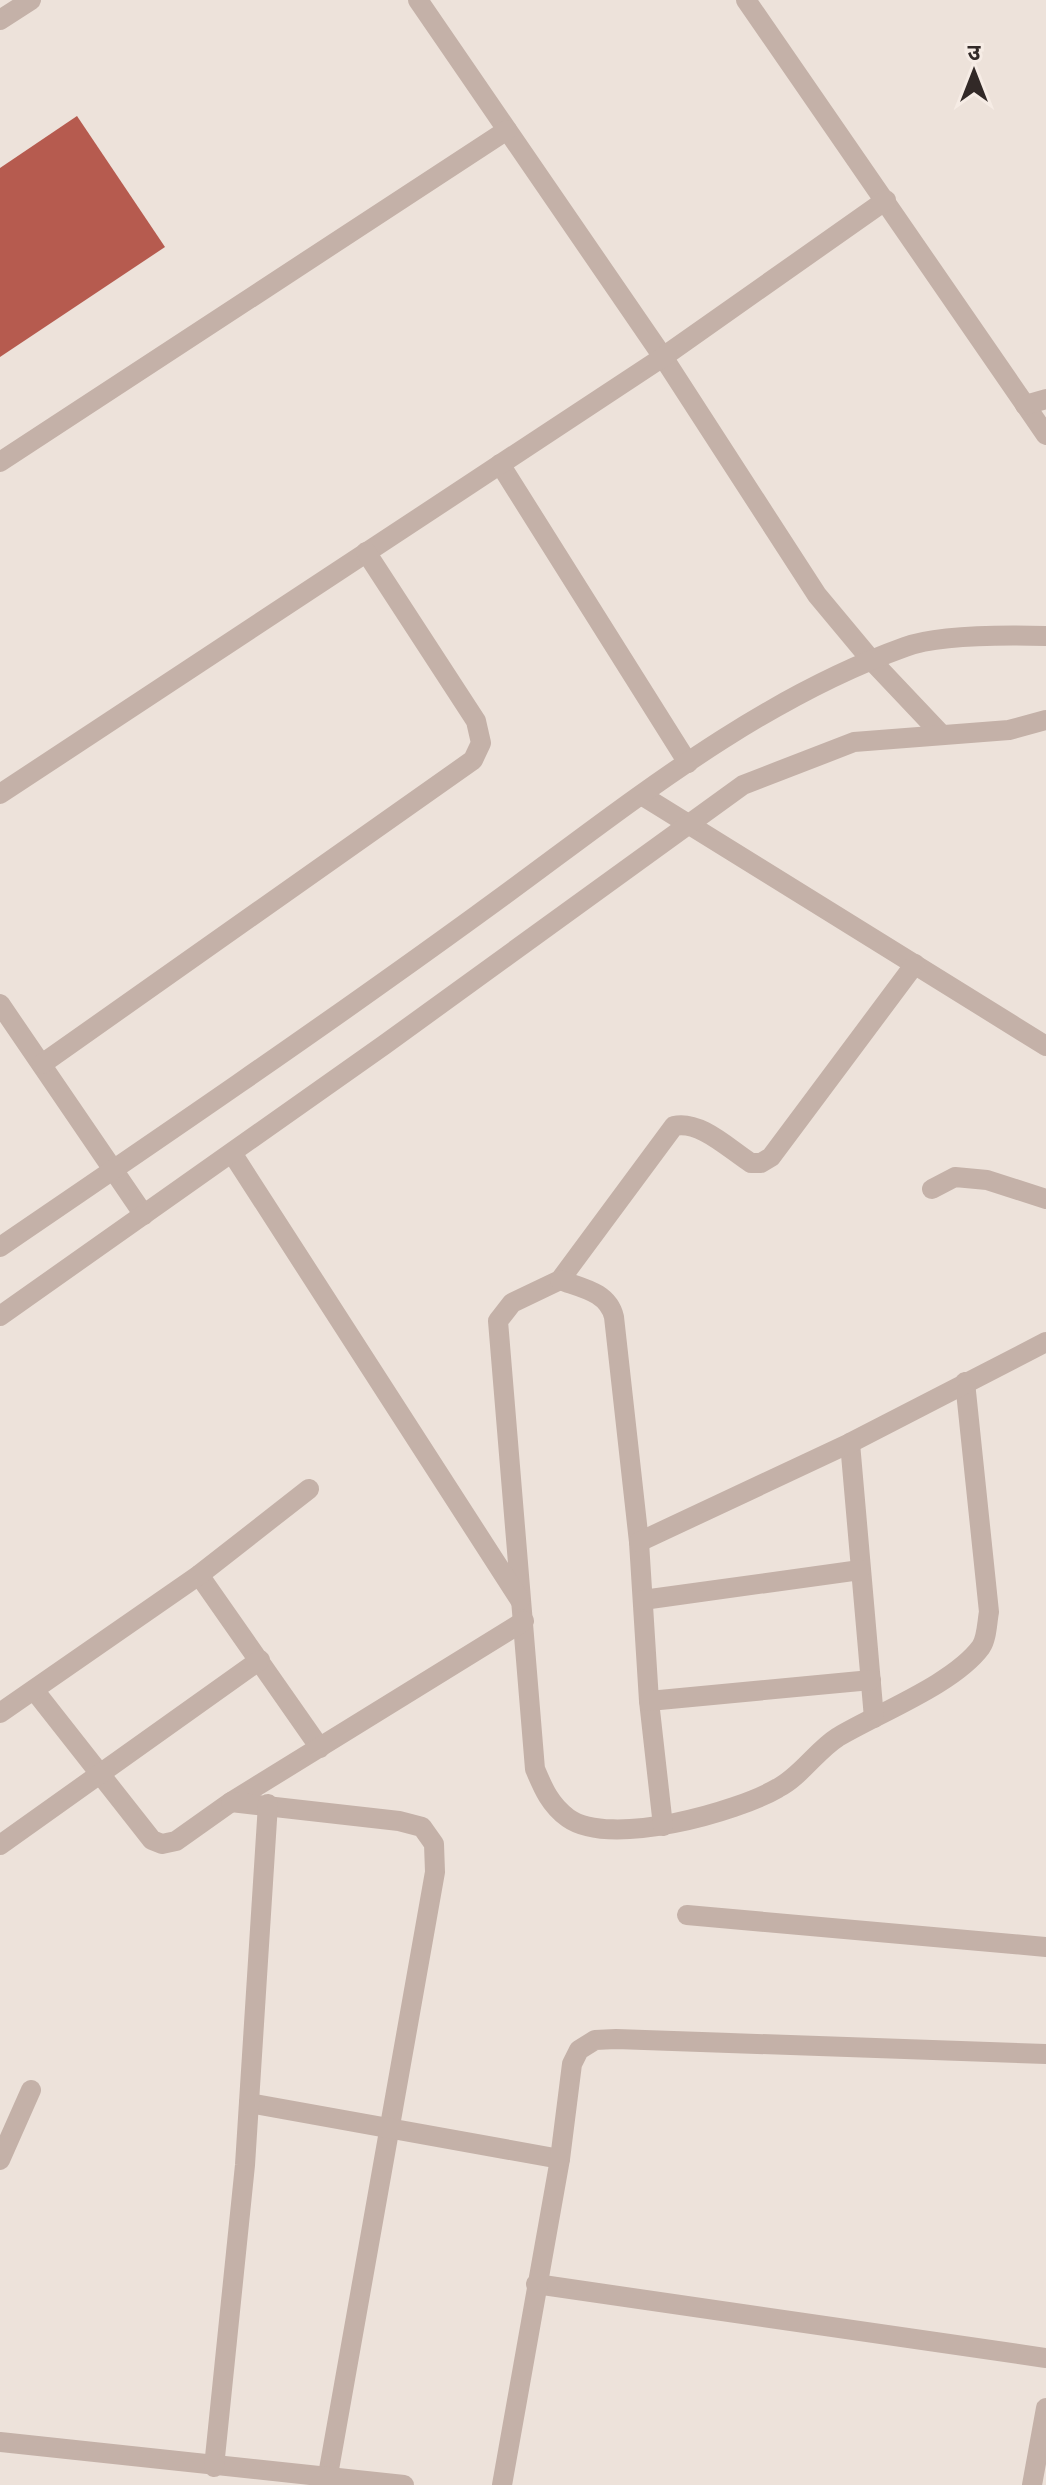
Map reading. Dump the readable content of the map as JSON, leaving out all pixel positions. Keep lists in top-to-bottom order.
{
  "north": "top"
}
